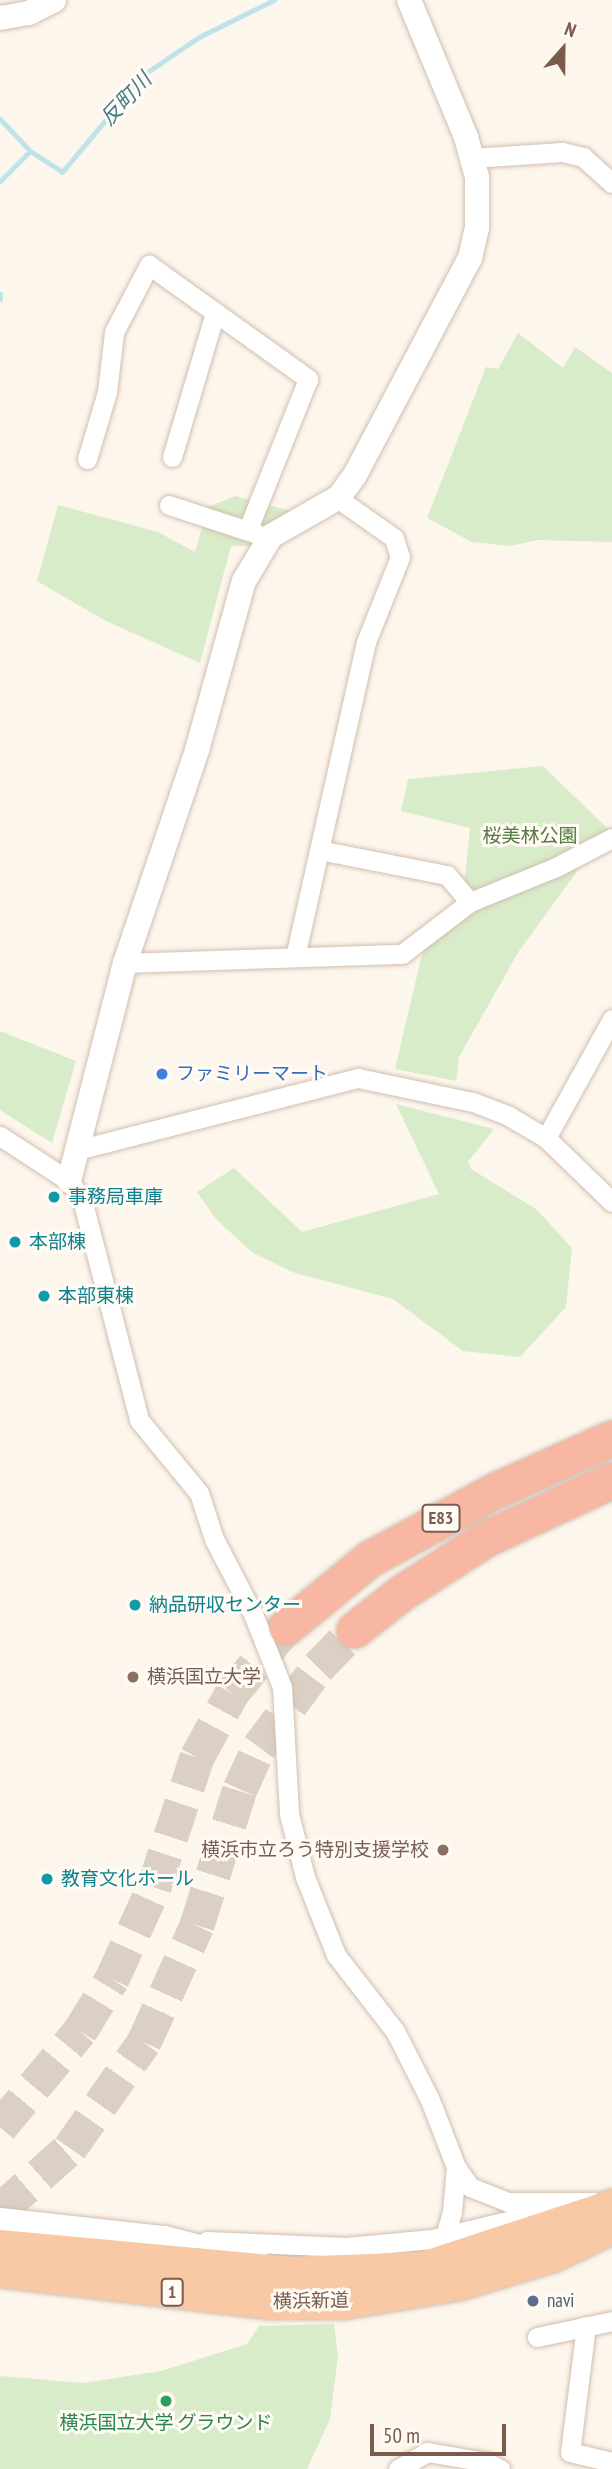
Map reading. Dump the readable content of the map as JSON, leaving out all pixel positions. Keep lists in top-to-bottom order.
{
  "streets": {
    "highway": ["E83", "1", "横浜新道"]
  },
  "water": ["反町川"],
  "parks": ["桜美林公園"],
  "places": [
    "ファミリーマート",
    "事務局車庫",
    "本部棟",
    "本部東棟",
    "納品研収センター",
    "横浜国立大学",
    "横浜市立ろう特別支援学校",
    "教育文化ホール",
    "navi",
    "横浜国立大学 グラウンド"
  ],
  "scale_bar": "50 m",
  "north": "top"
}
